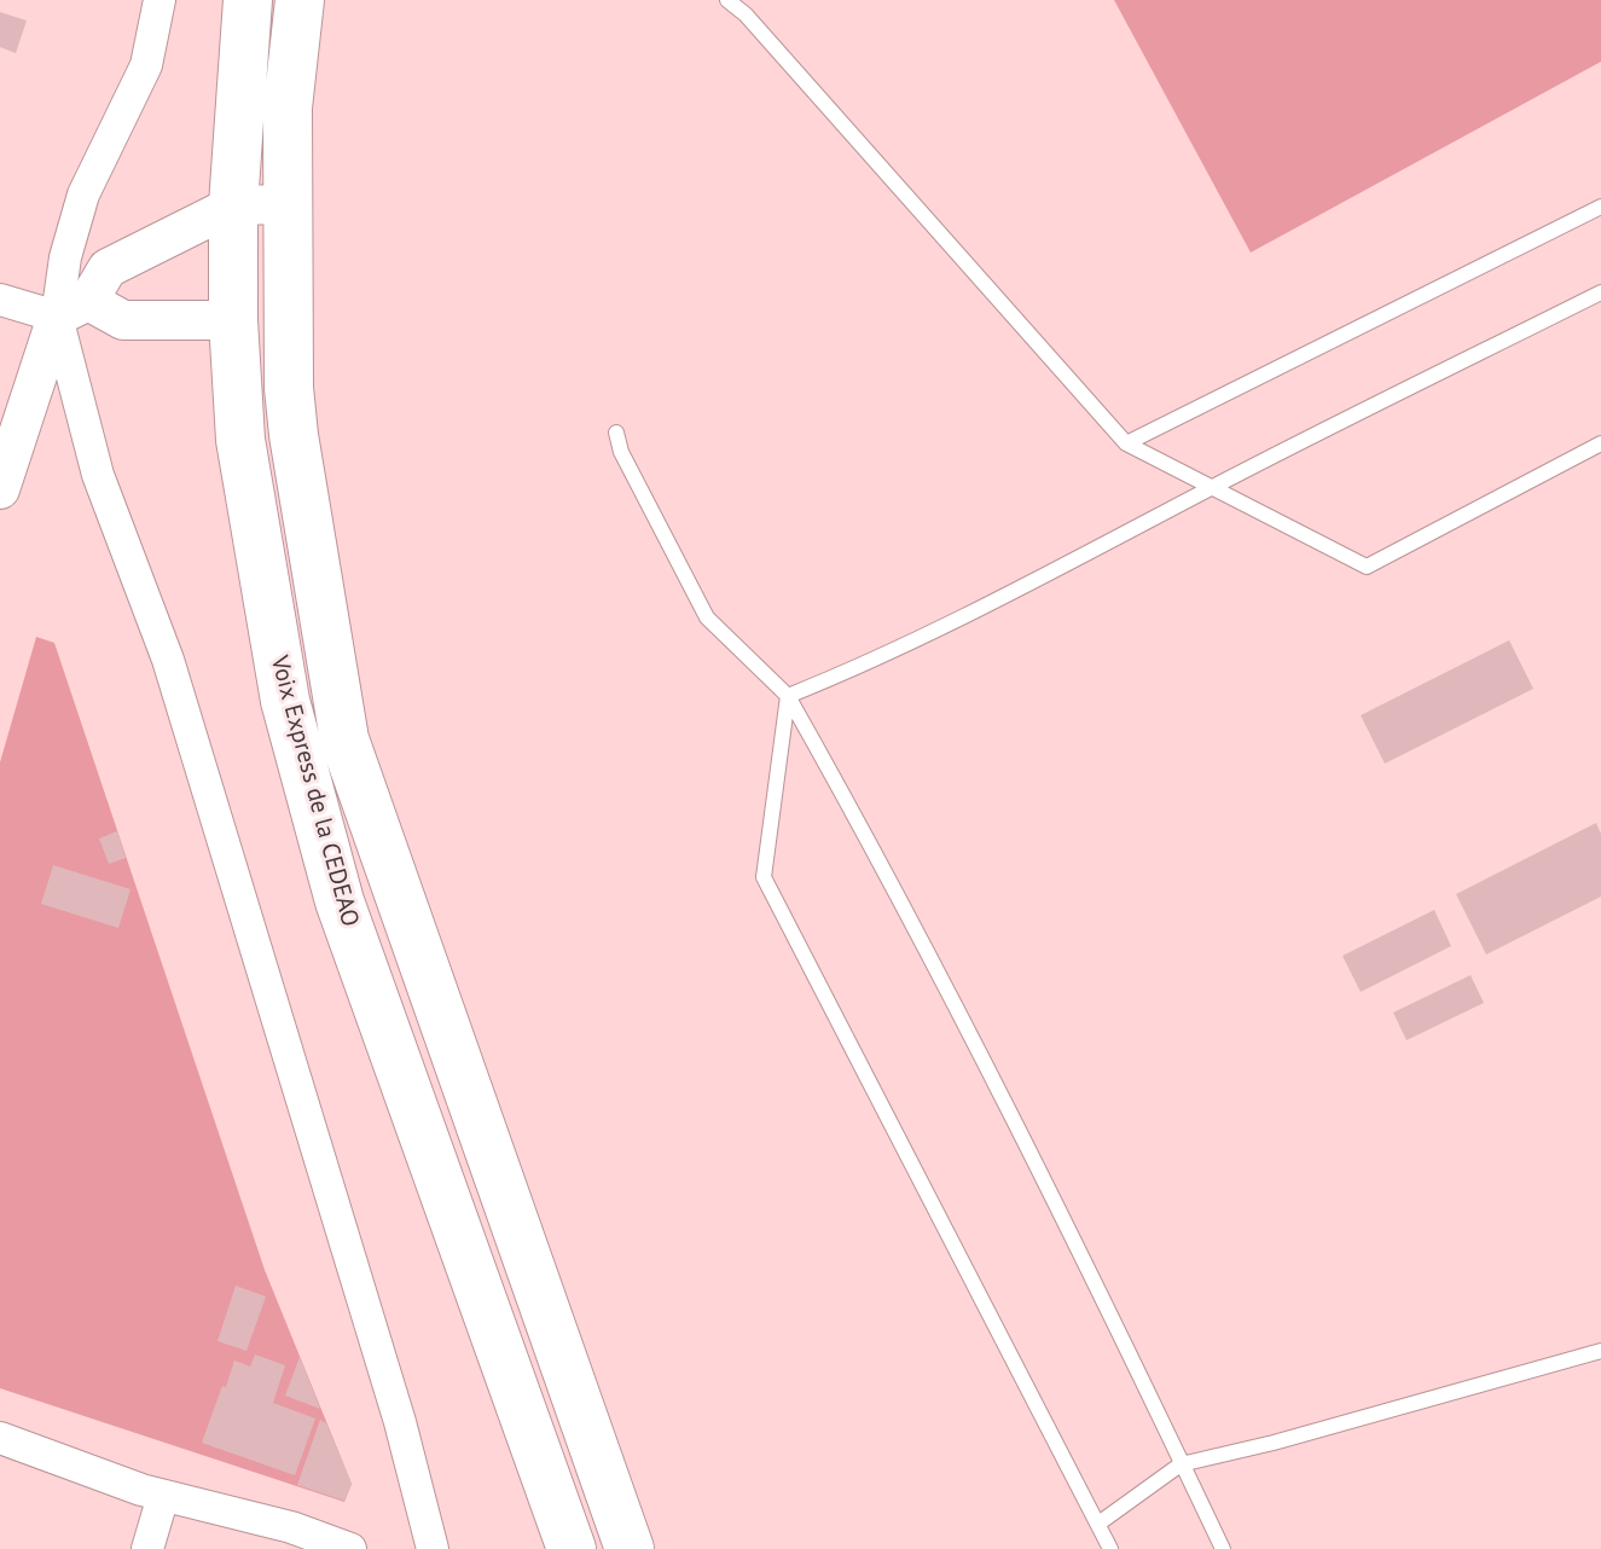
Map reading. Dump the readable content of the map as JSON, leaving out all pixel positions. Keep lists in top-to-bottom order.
{
  "streets": {
    "main road": ["Voix Express de la CEDEAO"]
  }
}
